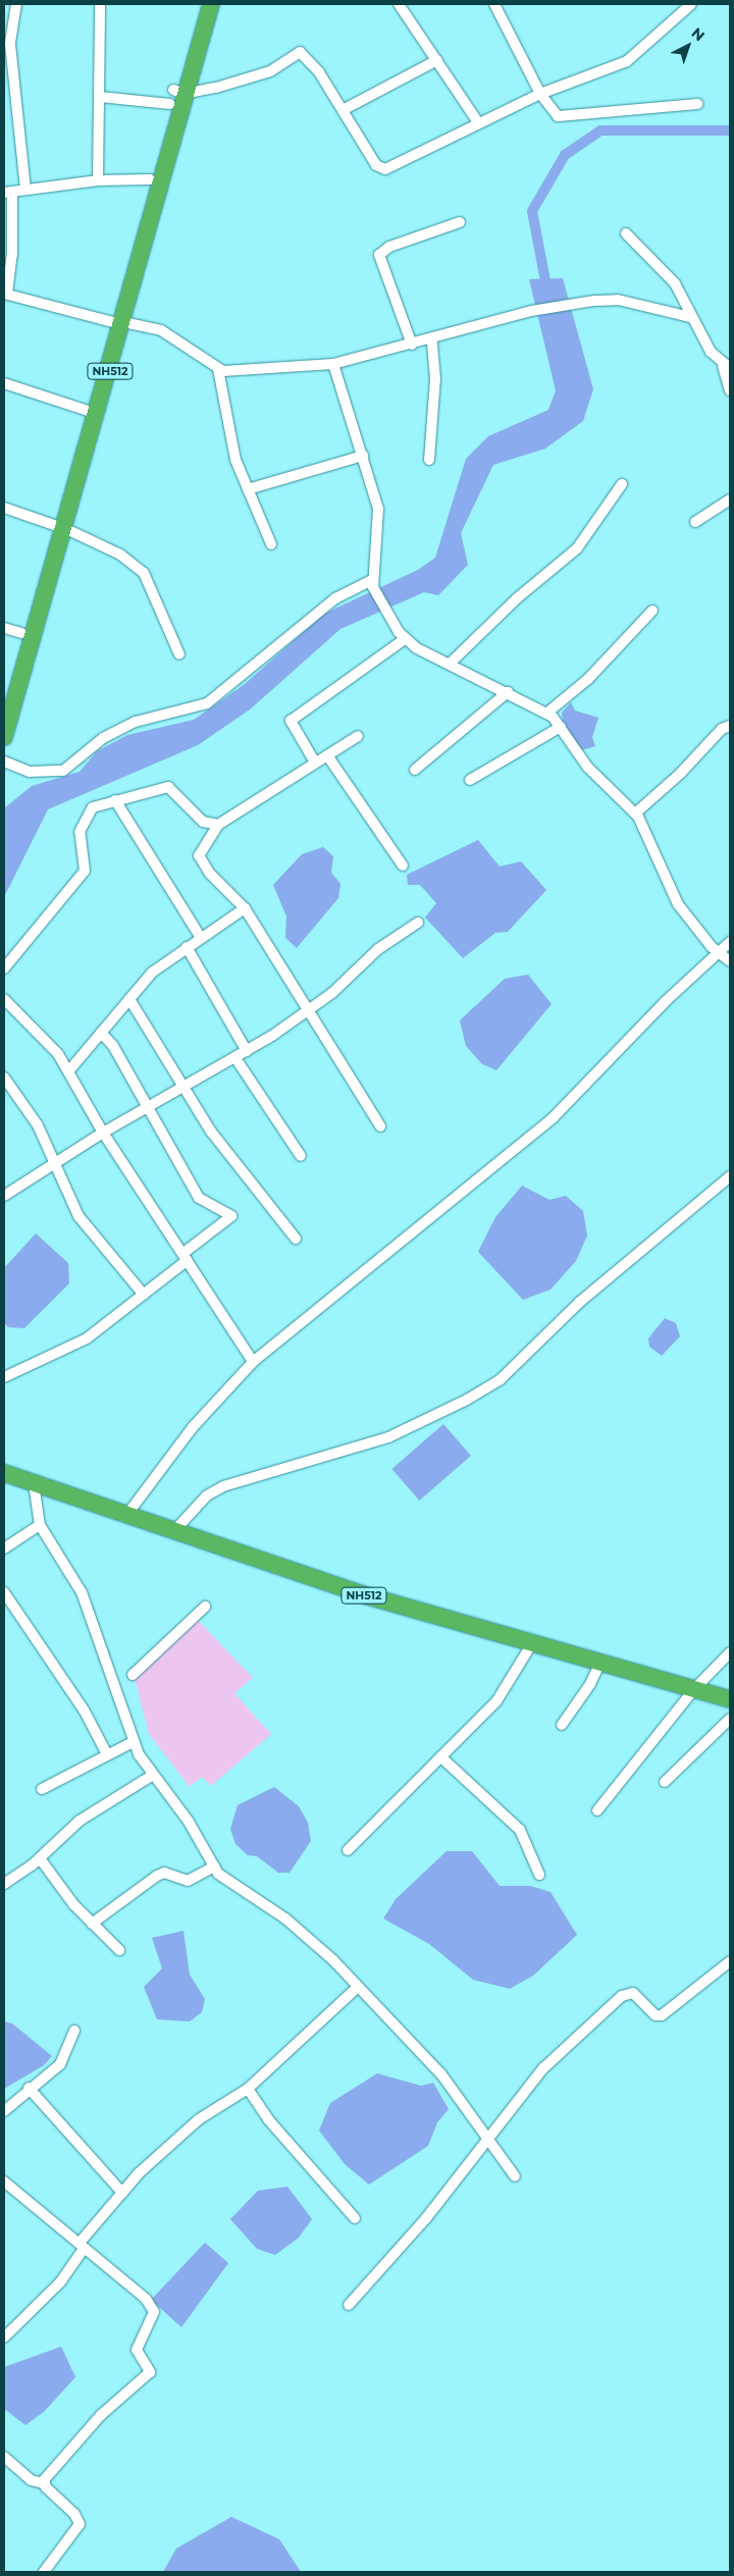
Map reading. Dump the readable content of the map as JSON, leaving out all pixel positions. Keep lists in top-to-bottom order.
{
  "streets": {
    "highway": ["NH512"]
  },
  "north": "top right"
}
